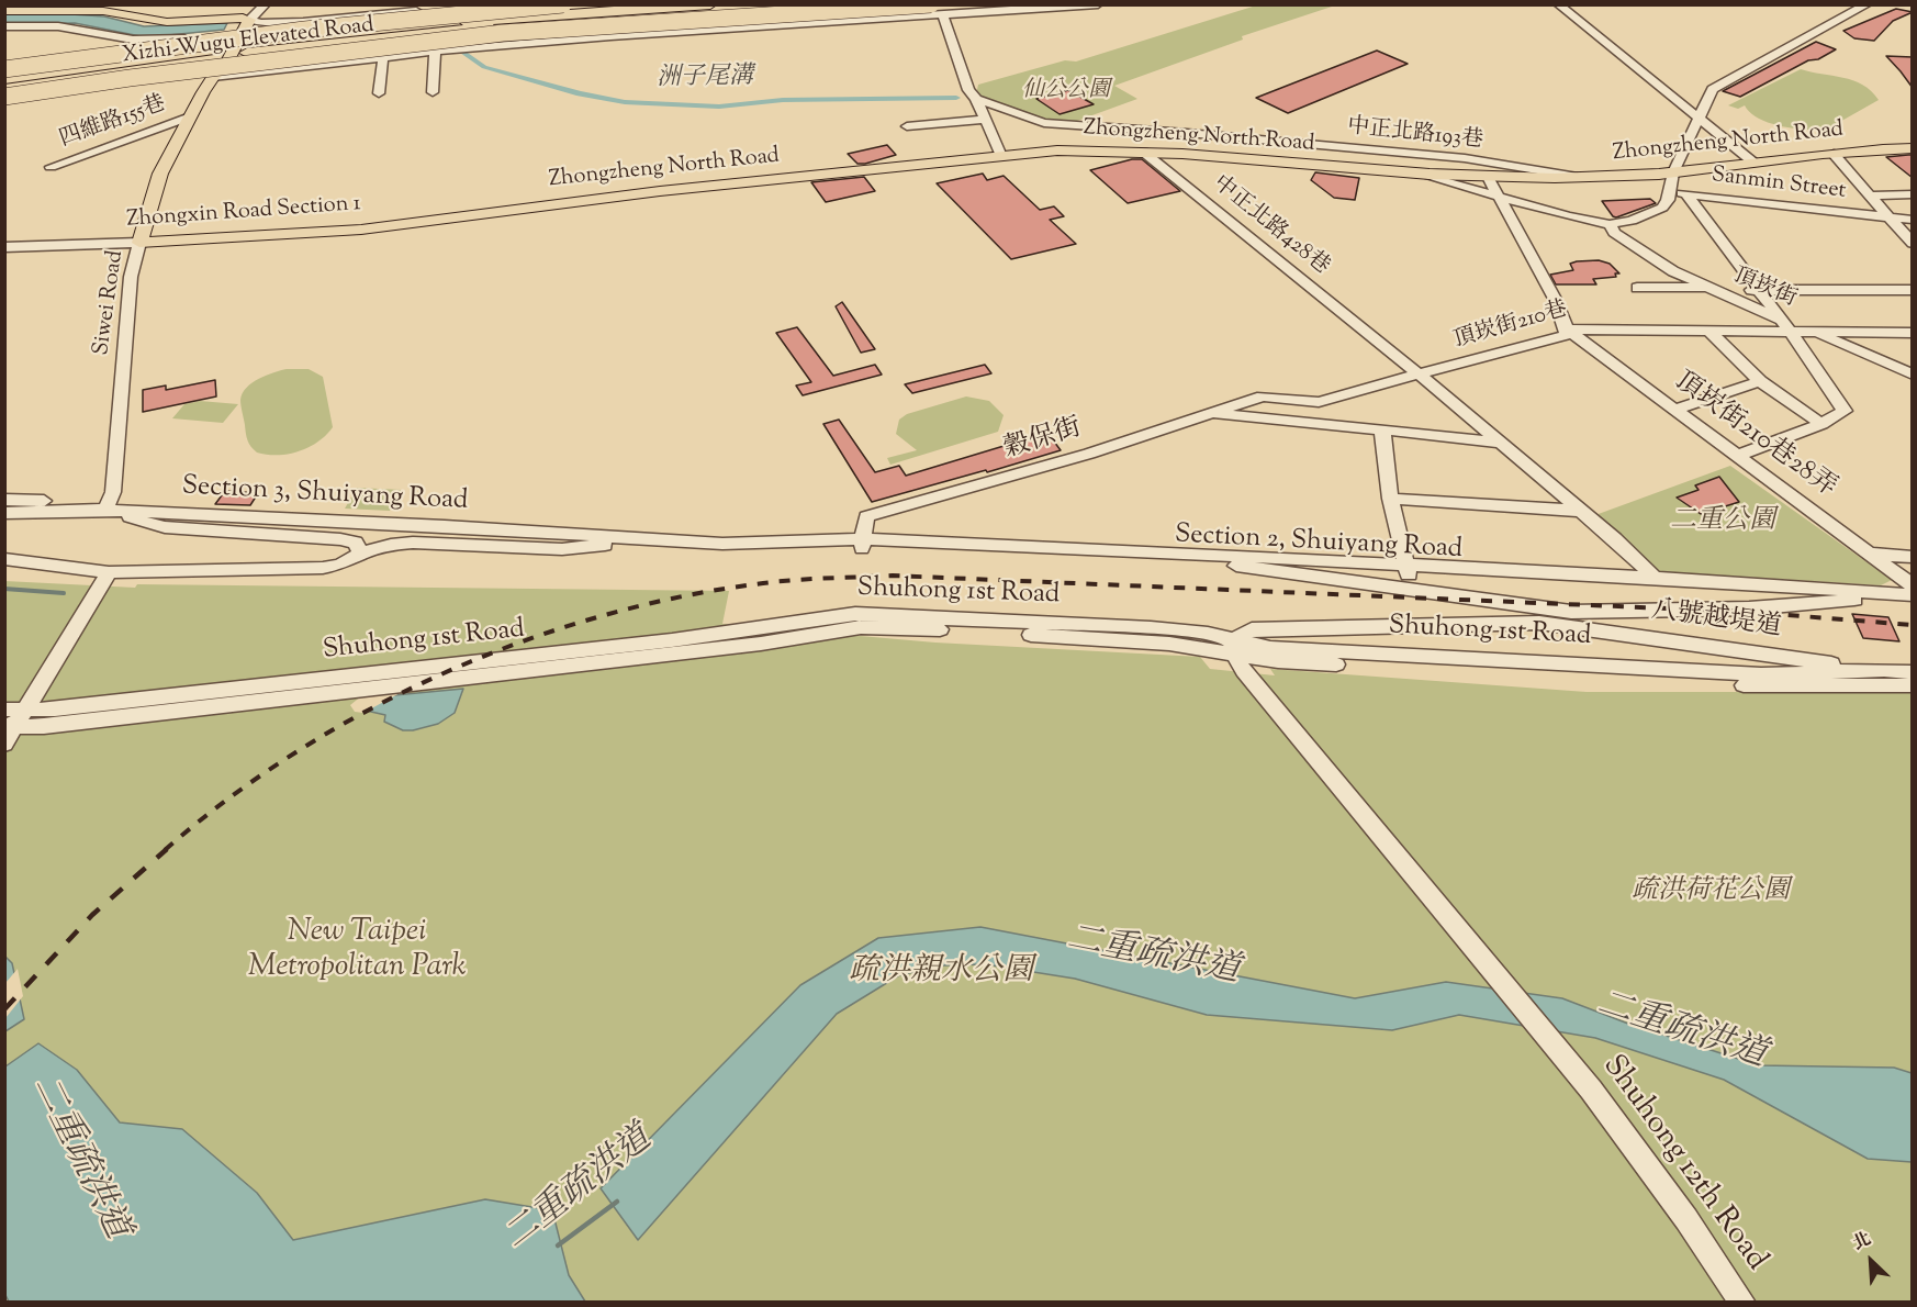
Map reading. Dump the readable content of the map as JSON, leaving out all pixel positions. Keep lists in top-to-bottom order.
{
  "streets": {
    "highway": ["Xizhi-Wugu Elevated Road"],
    "main road": ["Zhongzheng North Road", "Zhongxin Road Section 1", "Siwei Road"],
    "street": [
      "四維路155巷",
      "中正北路193巷",
      "Sanmin Street",
      "中正北路428巷",
      "頂崁街",
      "頂崁街210巷",
      "頂崁街210巷28弄",
      "穀保街",
      "Section 3, Shuiyang Road",
      "Section 2, Shuiyang Road",
      "Shuhong 1st Road",
      "八號越堤道",
      "Shuhong 12th Road"
    ]
  },
  "crossings": [
    ["四維路155巷", "Siwei Road"],
    ["中正北路193巷", "Zhongzheng North Road"],
    ["Zhongzheng North Road", "Sanmin Street"],
    ["Zhongzheng North Road", "Zhongxin Road Section 1"],
    ["Zhongzheng North Road", "中正北路428巷"],
    ["Sanmin Street", "頂崁街"],
    ["Zhongxin Road Section 1", "Siwei Road"],
    ["中正北路428巷", "頂崁街210巷"],
    ["中正北路428巷", "Section 2, Shuiyang Road"],
    ["頂崁街", "頂崁街210巷"],
    ["Siwei Road", "Section 3, Shuiyang Road"],
    ["頂崁街210巷", "頂崁街210巷28弄"],
    ["頂崁街210巷", "穀保街"],
    ["穀保街", "Section 2, Shuiyang Road"],
    ["Section 3, Shuiyang Road", "Section 2, Shuiyang Road"],
    ["Section 2, Shuiyang Road", "八號越堤道"],
    ["Shuhong 1st Road", "八號越堤道"],
    ["Shuhong 1st Road", "Shuhong 12th Road"],
    ["八號越堤道", "Shuhong 12th Road"]
  ],
  "water": ["洲子尾溝", "二重疏洪道"],
  "parks": [
    "仙公公園",
    "二重公園",
    "疏洪荷花公園",
    "New Taipei Metropolitan Park",
    "疏洪親水公園"
  ],
  "north": "top left"
}
